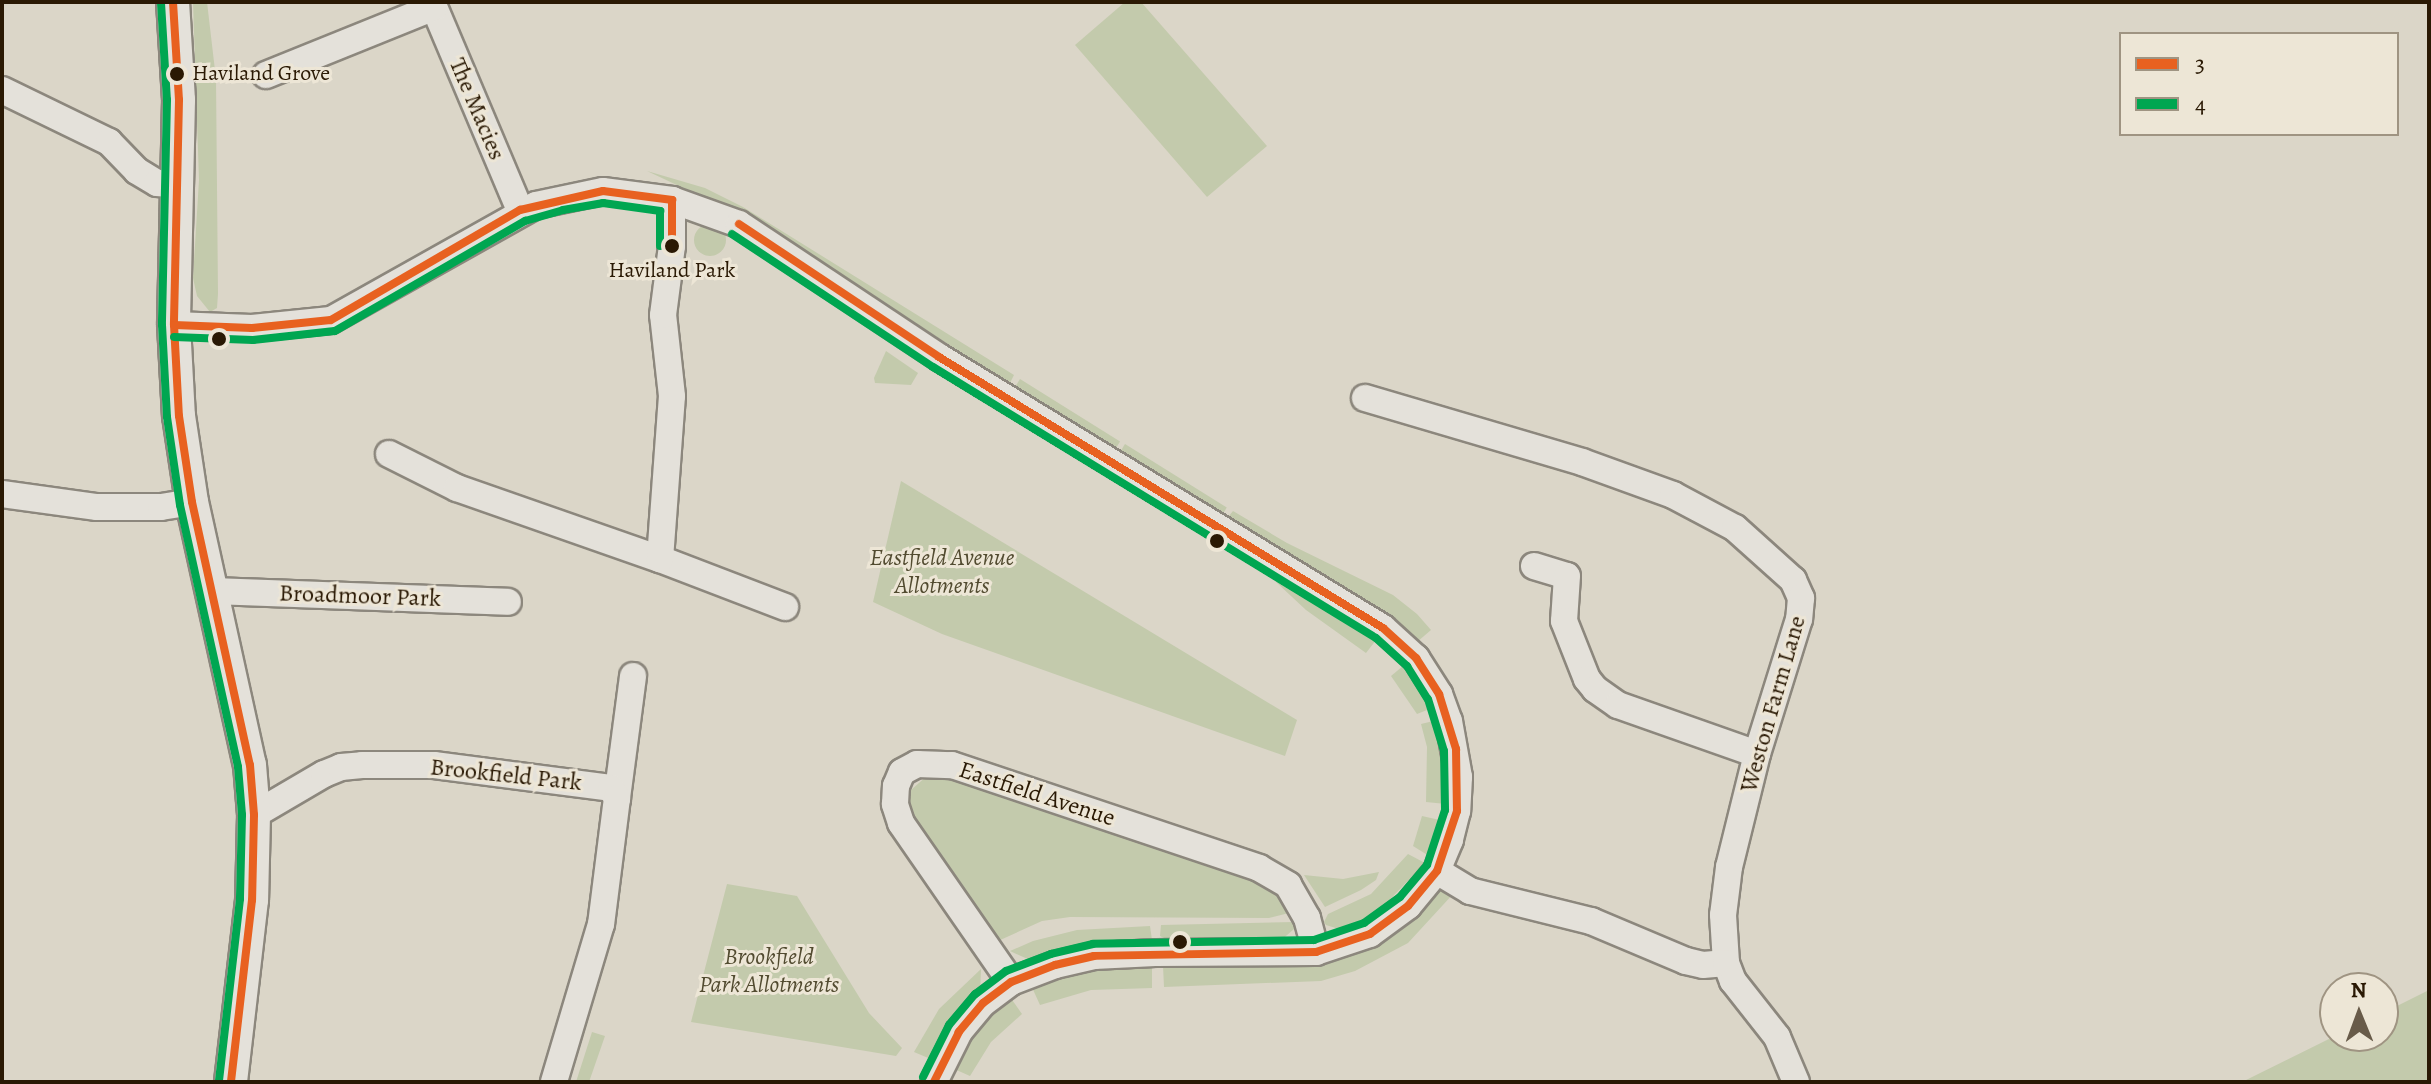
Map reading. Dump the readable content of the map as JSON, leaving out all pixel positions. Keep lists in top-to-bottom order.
{
  "streets": {
    "street": [
      "The Macies",
      "Broadmoor Park",
      "Weston Farm Lane",
      "Brookfield Park",
      "Eastfield Avenue"
    ]
  },
  "parks": ["Eastfield Avenue Allotments", "Brookfield Park Allotments"],
  "places": ["Haviland Grove", "Haviland Park"],
  "lines": ["transit line 3", "transit line 4"],
  "legend": ["3", "4"],
  "north": "top"
}
